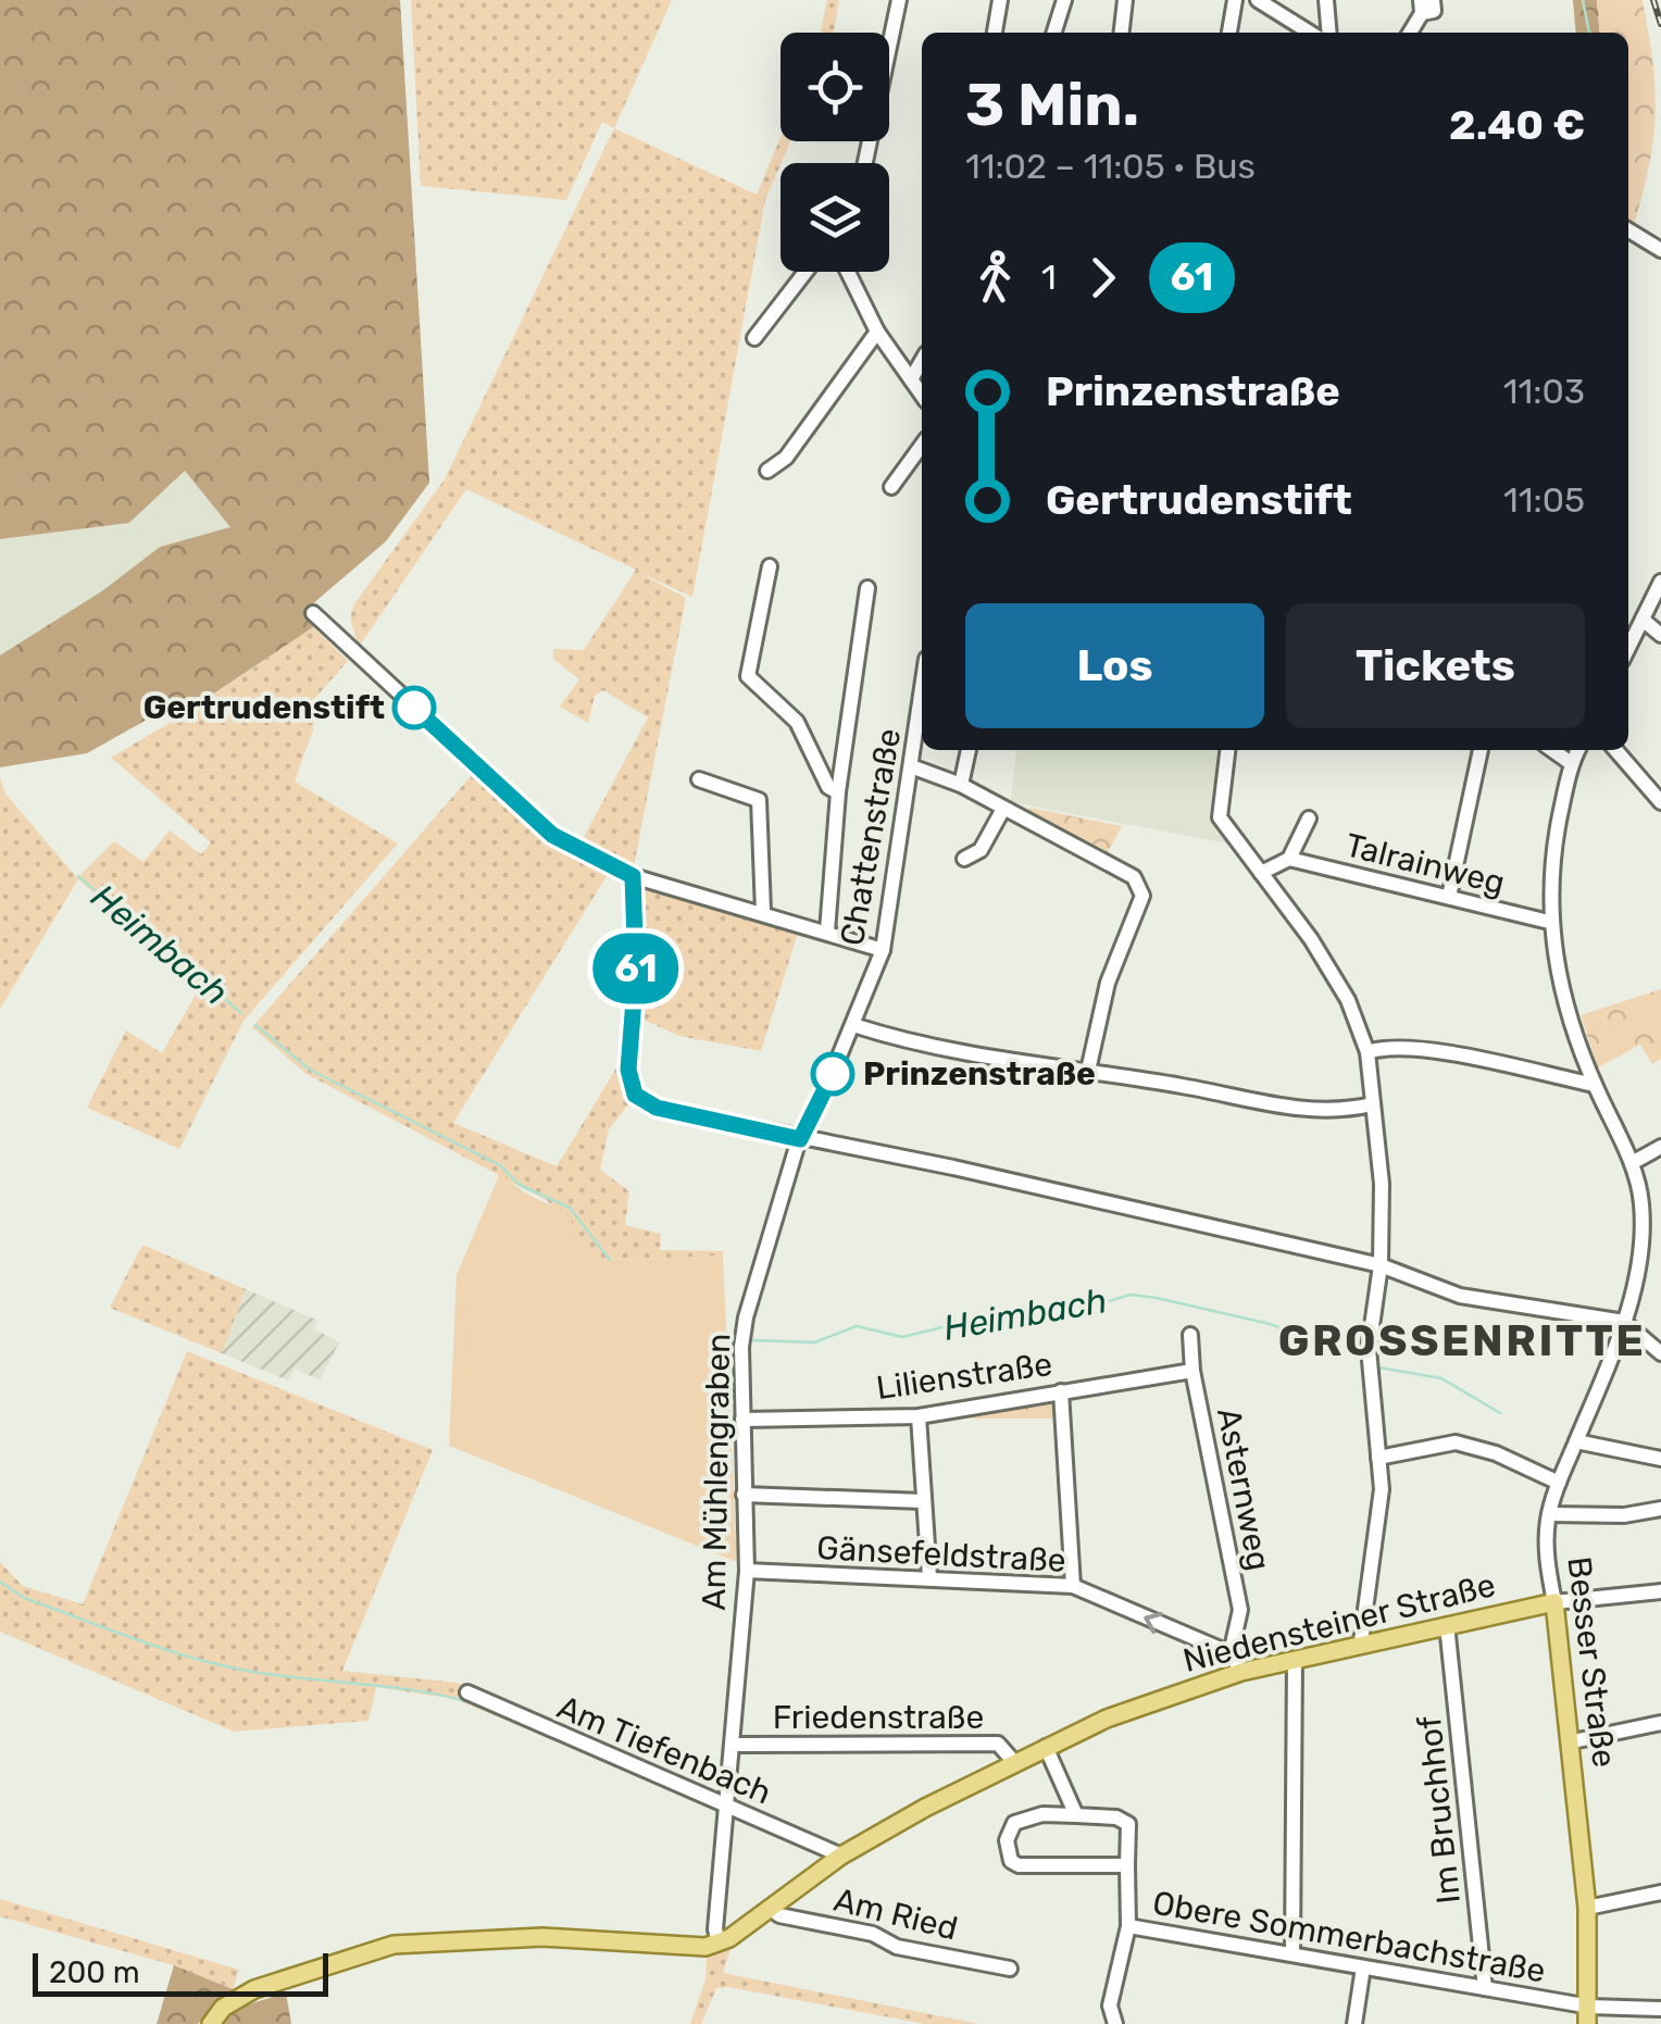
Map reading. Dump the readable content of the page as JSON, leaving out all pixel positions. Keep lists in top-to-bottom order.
{
  "streets": {
    "main road": ["Niedensteiner Straße", "Besser Straße"],
    "street": [
      "Chattenstraße",
      "Talrainweg",
      "Lilienstraße",
      "Am Mühlengraben",
      "Asternweg",
      "Gänsefeldstraße",
      "Friedenstraße",
      "Am Tiefenbach",
      "Im Bruchhof",
      "Am Ried",
      "Obere Sommerbachstraße"
    ]
  },
  "crossings": [
    ["Chattenstraße", "Am Mühlengraben"],
    ["Talrainweg", "Besser Straße"],
    ["Lilienstraße", "Am Mühlengraben"],
    ["Lilienstraße", "Asternweg"],
    ["Am Mühlengraben", "Gänsefeldstraße"],
    ["Am Mühlengraben", "Niedensteiner Straße"],
    ["Am Mühlengraben", "Friedenstraße"],
    ["Am Mühlengraben", "Am Tiefenbach"],
    ["Asternweg", "Gänsefeldstraße"],
    ["Niedensteiner Straße", "Besser Straße"],
    ["Niedensteiner Straße", "Friedenstraße"],
    ["Niedensteiner Straße", "Am Tiefenbach"],
    ["Niedensteiner Straße", "Im Bruchhof"],
    ["Niedensteiner Straße", "Am Ried"],
    ["Besser Straße", "Obere Sommerbachstraße"],
    ["Im Bruchhof", "Obere Sommerbachstraße"]
  ],
  "districts": ["GROSSENRITTE"],
  "water": ["Heimbach"],
  "places": ["Gertrudenstift", "Prinzenstraße"],
  "lines": ["bus line 61"],
  "scale_bar": "200 m",
  "page": {
    "on_map": "61",
    "heading": ["3 Min.", "11:02 – 11:05 · Bus", "2.40 €"],
    "legs": ["1", "61"],
    "list": [
      {
        "name": "Prinzenstraße",
        "value": "11:03"
      },
      {
        "name": "Gertrudenstift",
        "value": "11:05"
      }
    ],
    "buttons": ["Los", "Tickets"],
    "scale": "200 m"
  }
}
